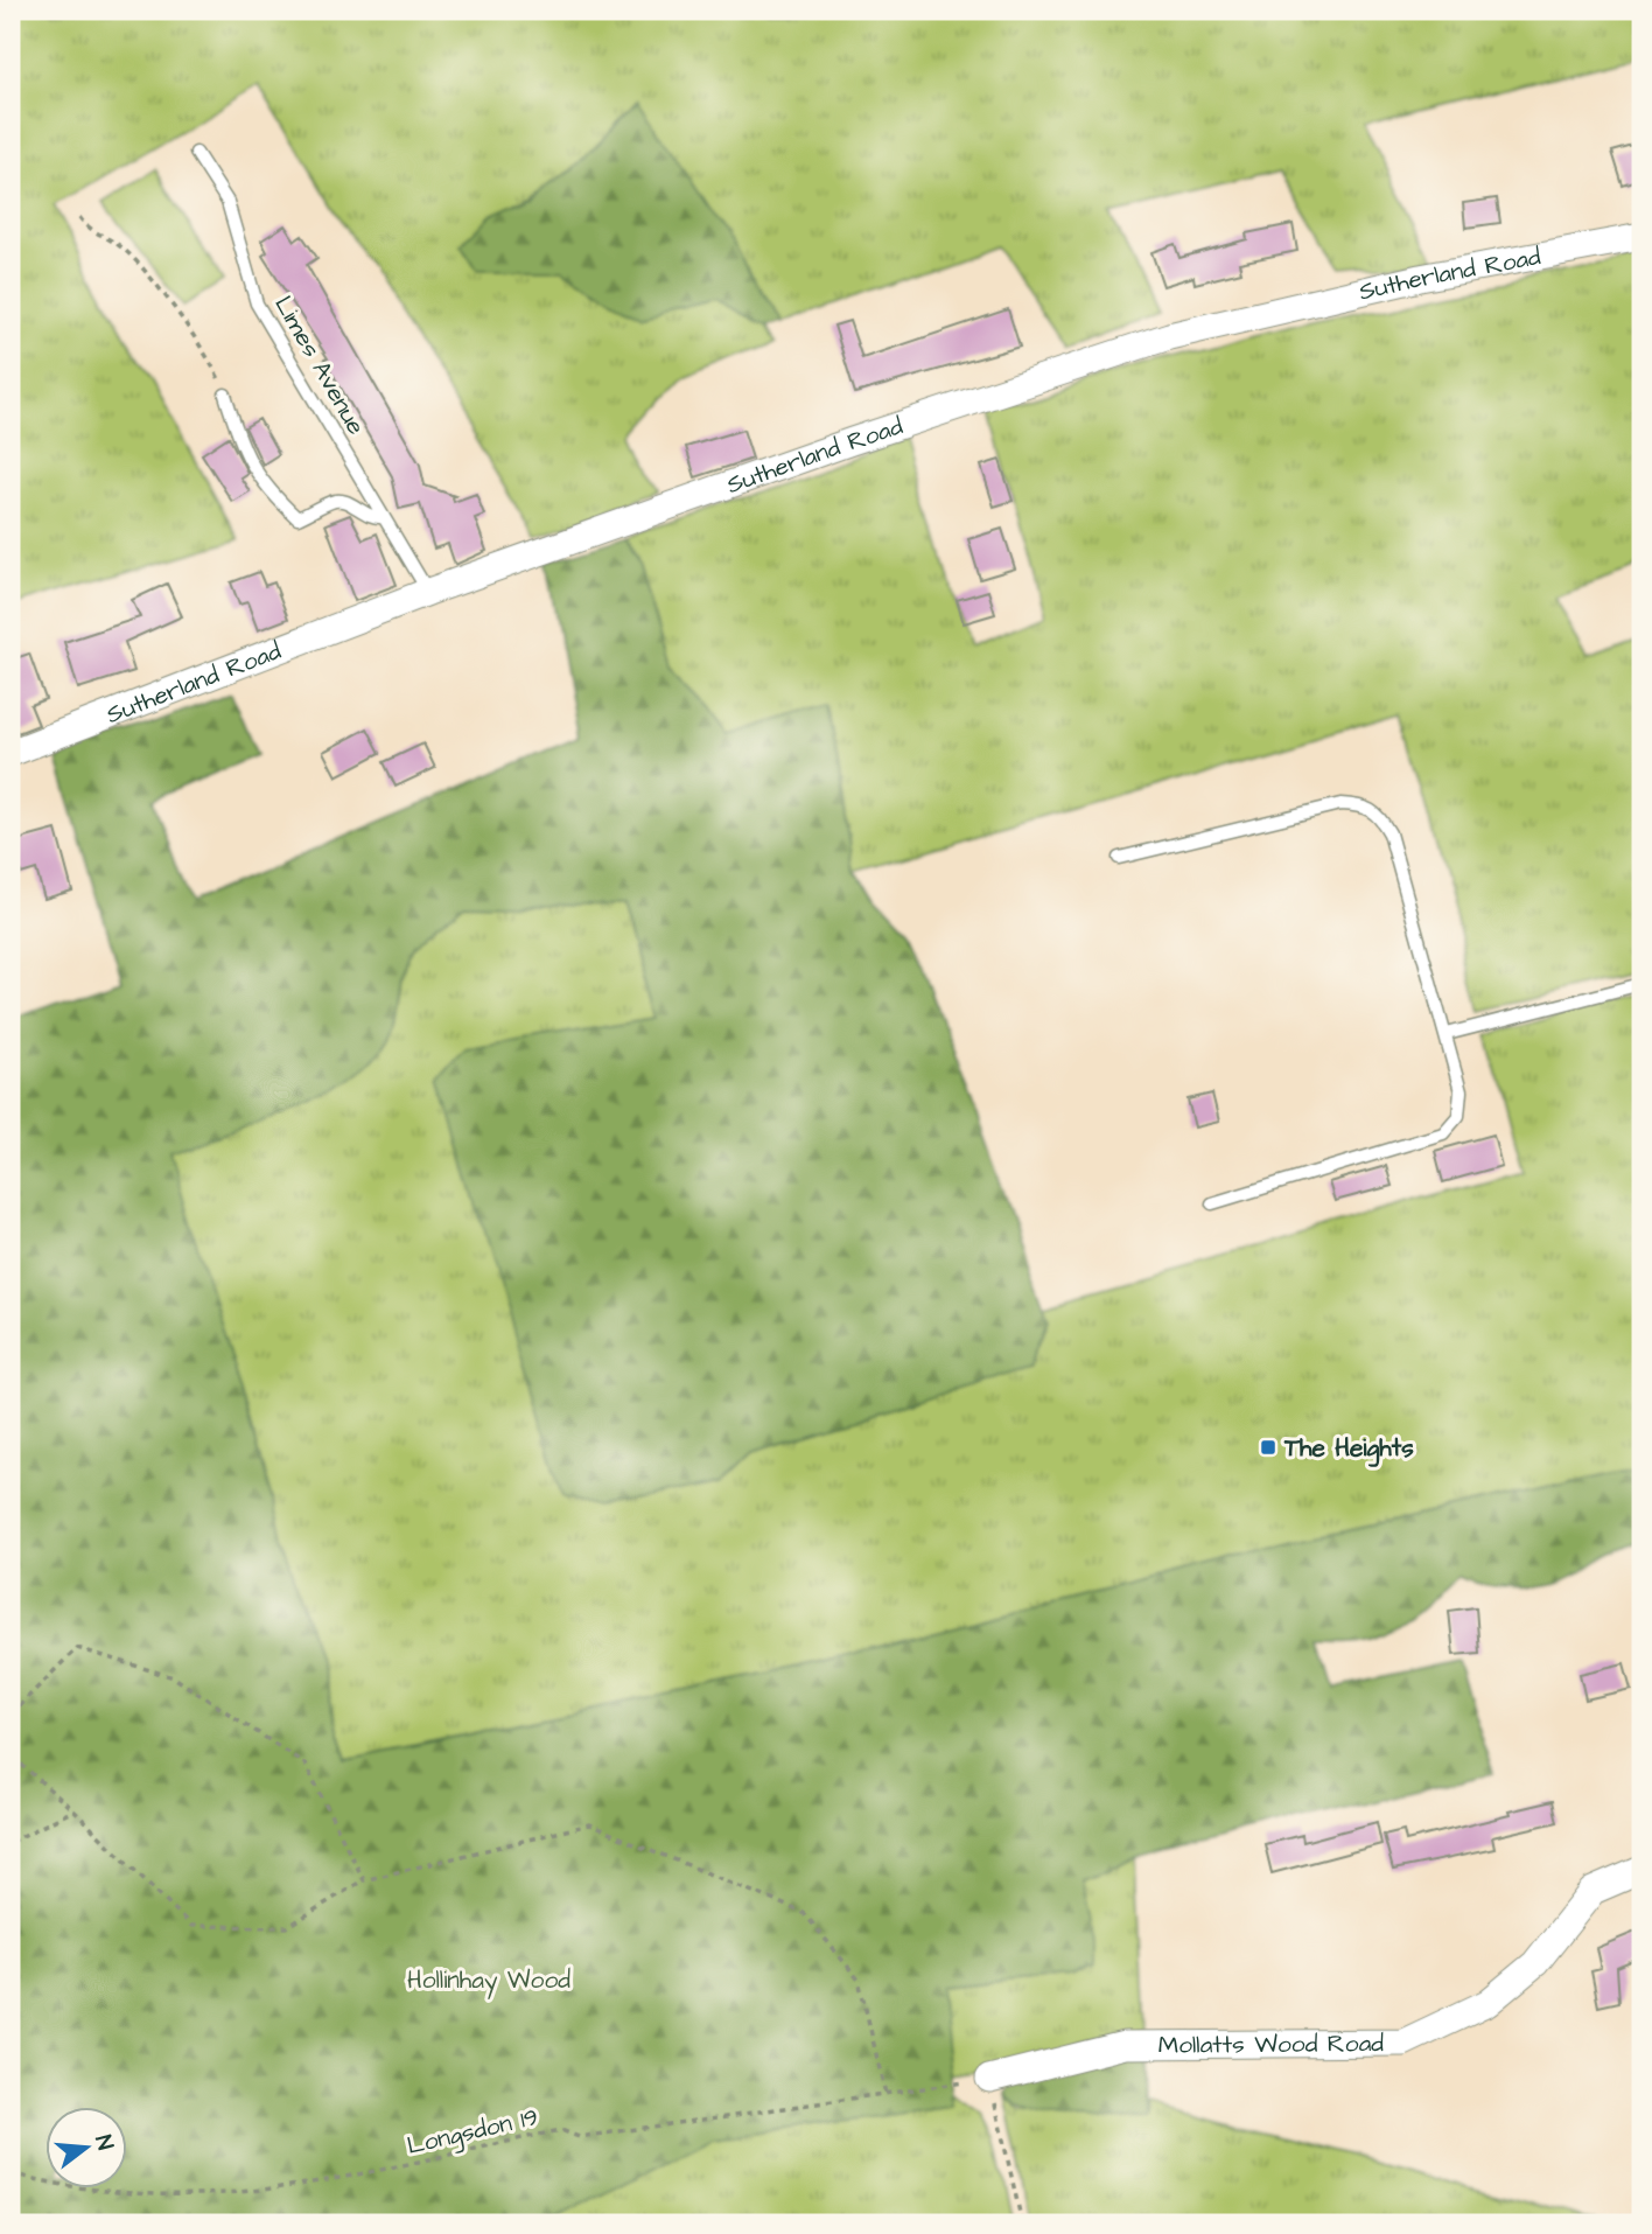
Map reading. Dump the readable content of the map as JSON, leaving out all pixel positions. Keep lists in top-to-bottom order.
{
  "streets": {
    "street": ["Sutherland Road", "Mollatts Wood Road"],
    "lane": ["Limes Avenue"],
    "path": ["Longsdon 19"]
  },
  "crossings": [
    ["Sutherland Road", "Limes Avenue"],
    ["Mollatts Wood Road", "Longsdon 19"]
  ],
  "parks": ["Hollinhay Wood"],
  "places": {
    "transit": ["The Heights"]
  },
  "north": "right"
}
